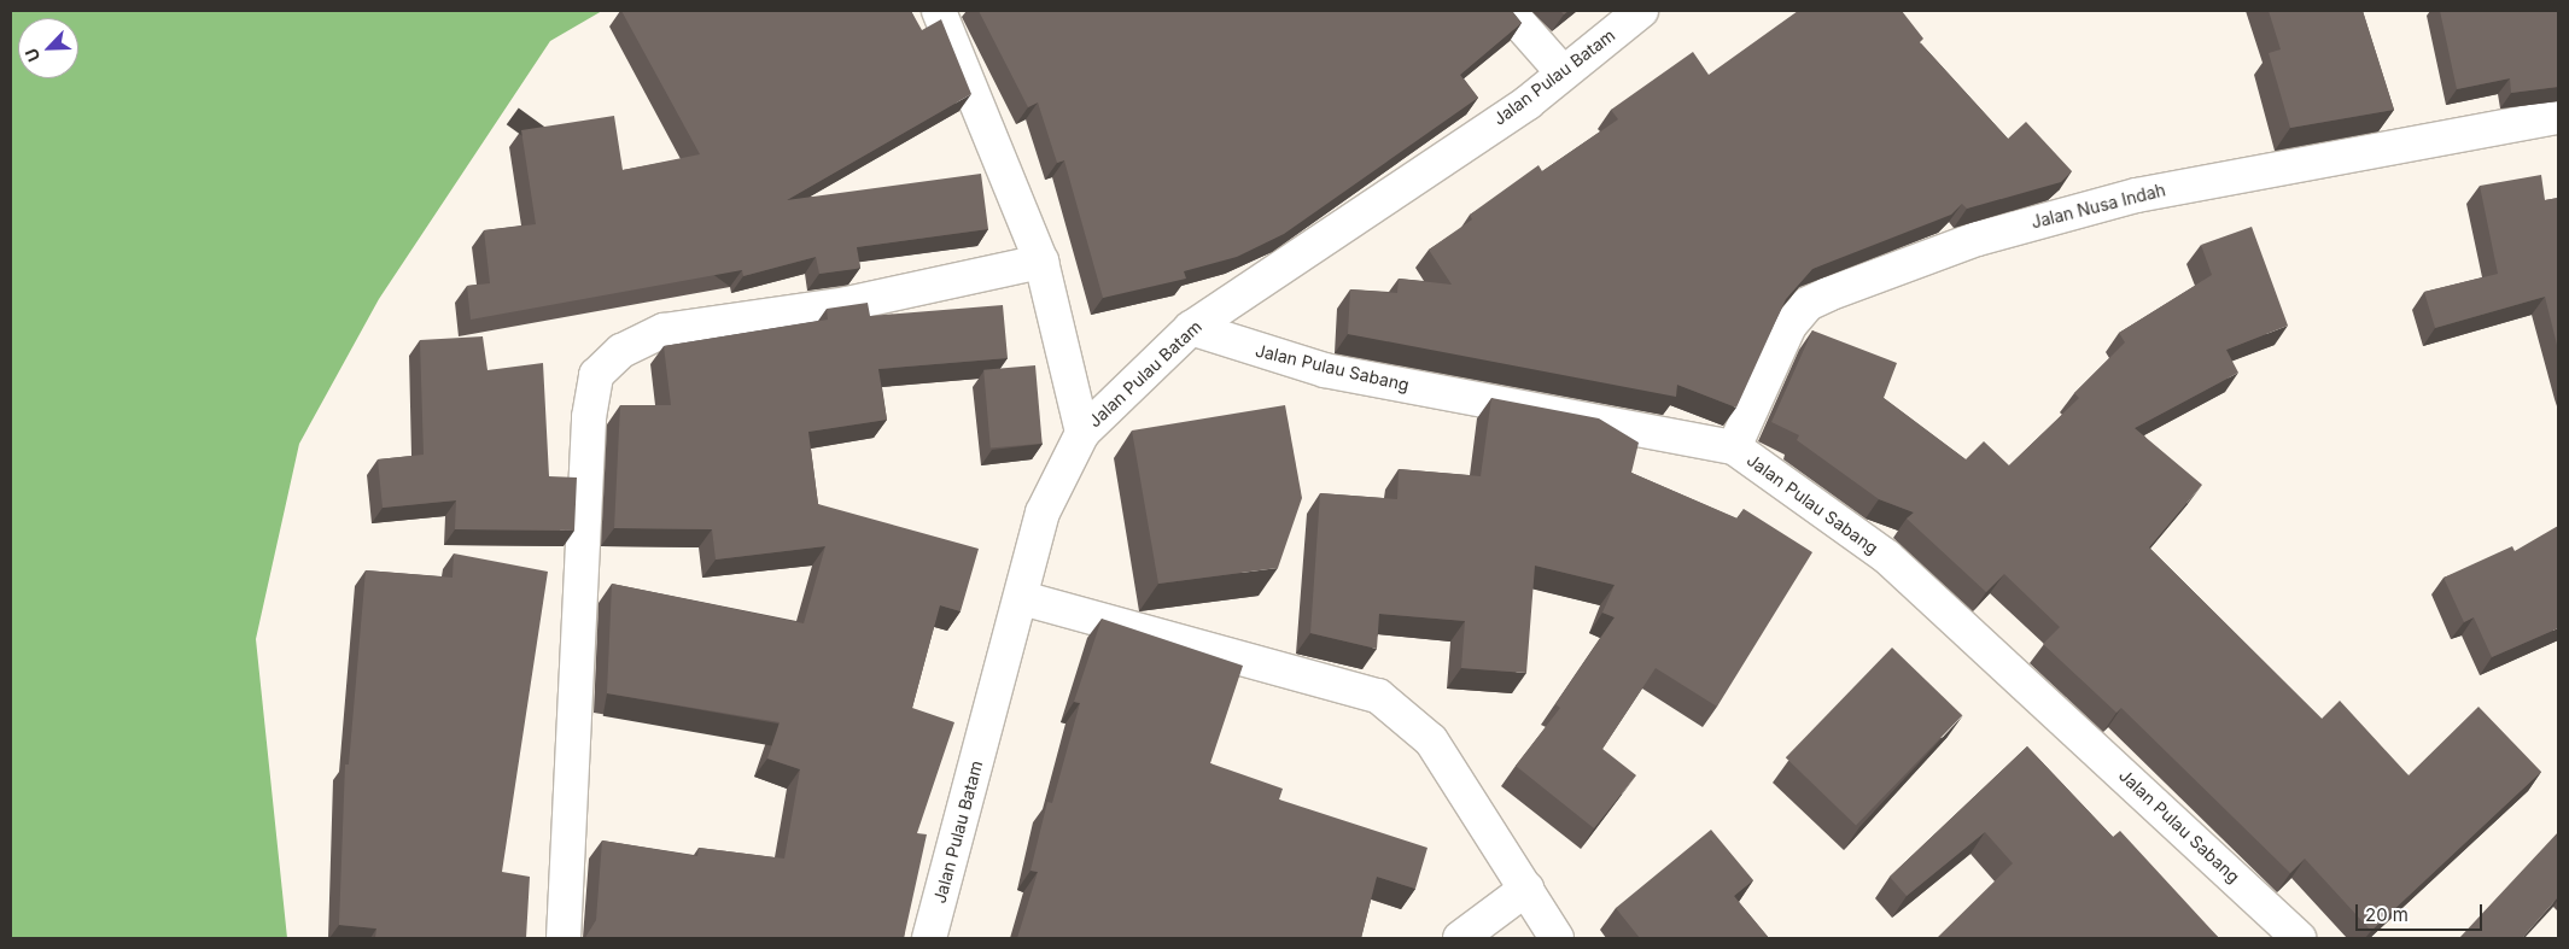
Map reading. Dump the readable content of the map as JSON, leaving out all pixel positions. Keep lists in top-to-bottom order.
{
  "streets": {
    "main road": ["Jalan Pulau Batam", "Jalan Nusa Indah", "Jalan Pulau Sabang"]
  },
  "crossings": [
    ["Jalan Pulau Batam", "Jalan Pulau Sabang"],
    ["Jalan Nusa Indah", "Jalan Pulau Sabang"]
  ],
  "scale_bar": "20 m",
  "north": "bottom left"
}
